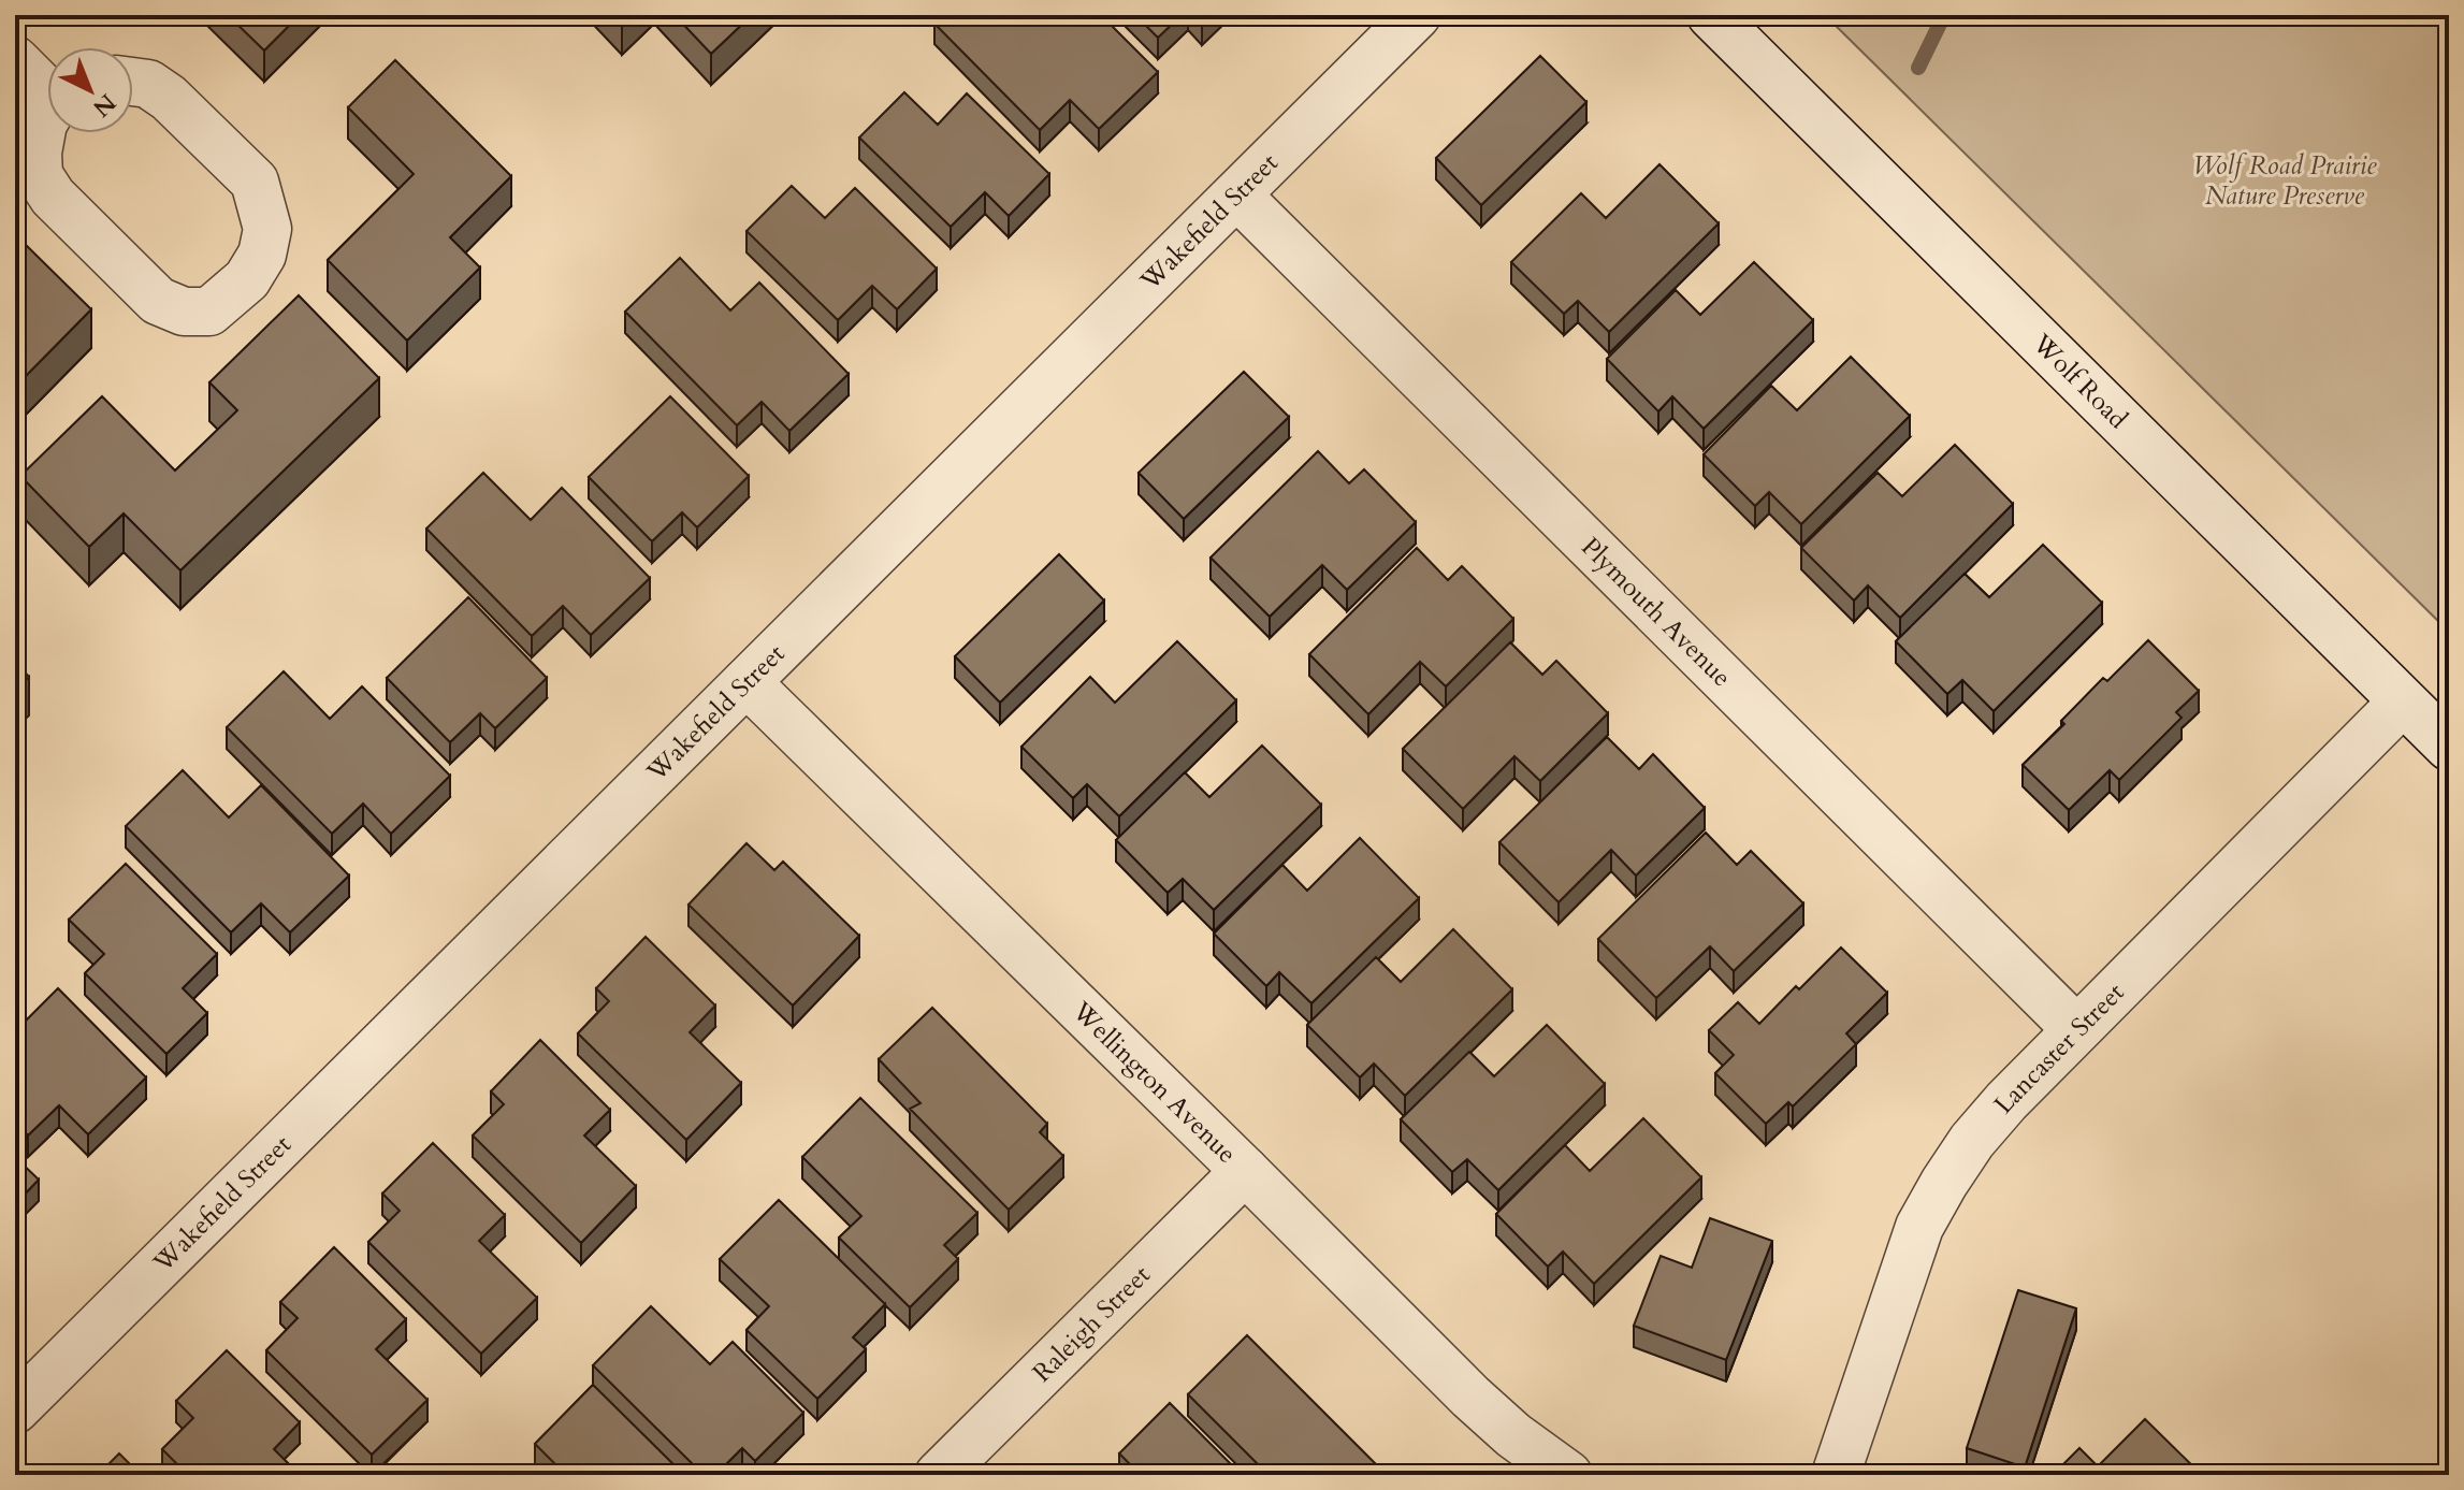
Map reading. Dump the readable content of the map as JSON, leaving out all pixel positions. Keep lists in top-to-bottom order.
{
  "streets": {
    "street": [
      "Wakefield Street",
      "Wolf Road",
      "Plymouth Avenue",
      "Lancaster Street",
      "Wellington Avenue",
      "Raleigh Street"
    ]
  },
  "crossings": [
    ["Wakefield Street", "Plymouth Avenue"],
    ["Wakefield Street", "Wellington Avenue"],
    ["Wolf Road", "Lancaster Street"],
    ["Plymouth Avenue", "Lancaster Street"],
    ["Wellington Avenue", "Raleigh Street"]
  ],
  "parks": ["Wolf Road Prairie Nature Preserve"],
  "north": "bottom right"
}
